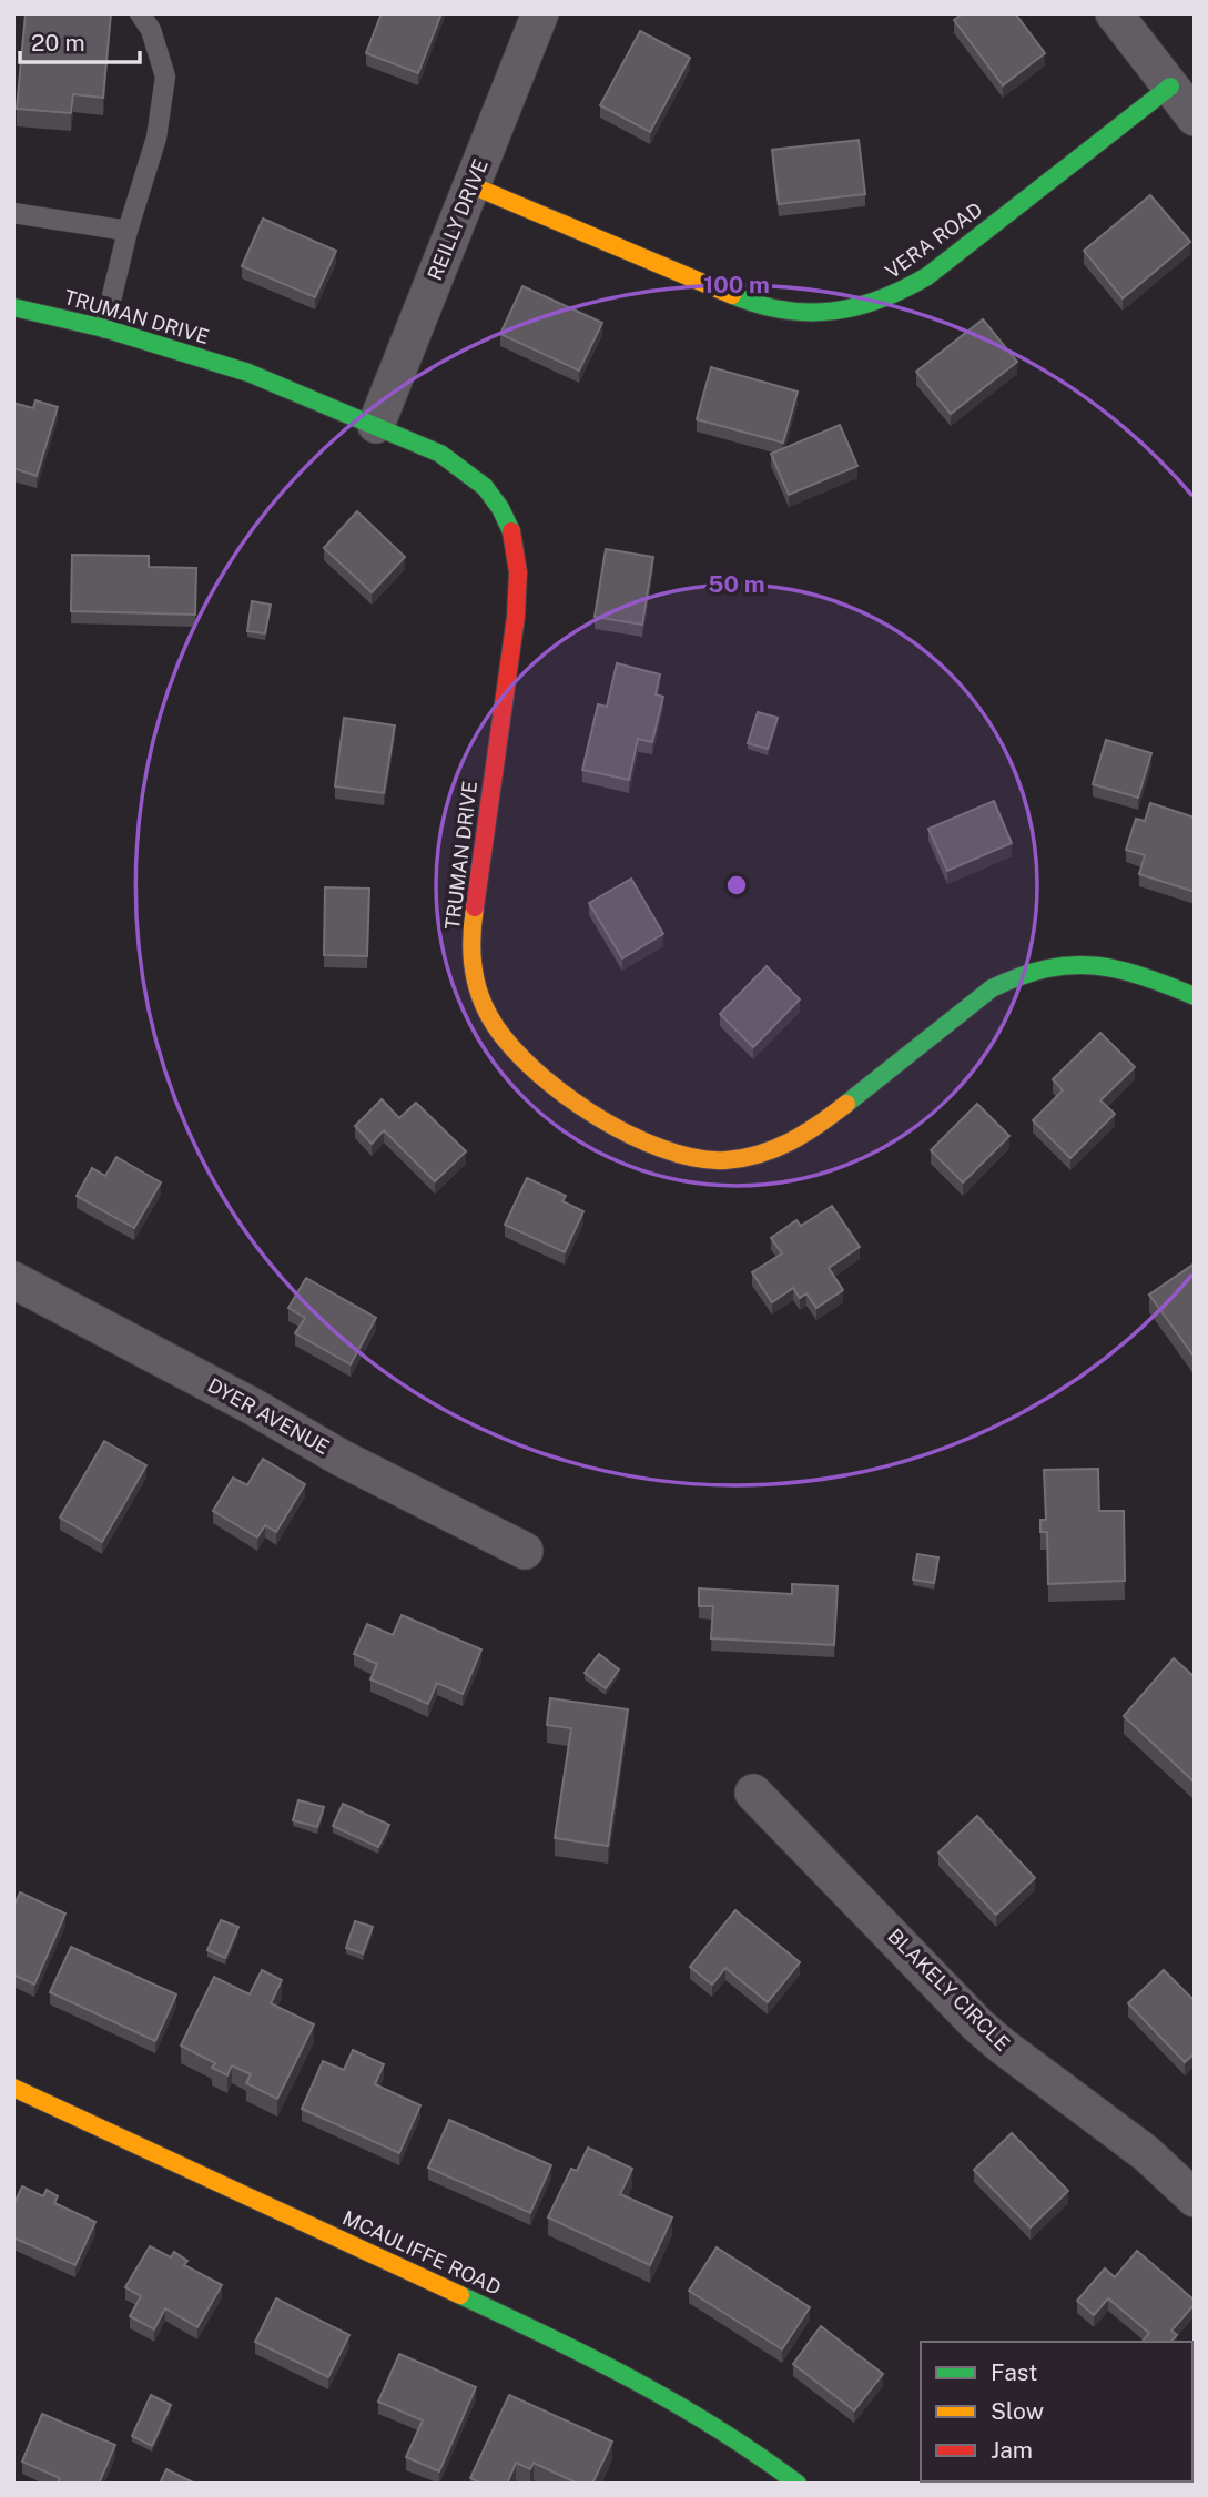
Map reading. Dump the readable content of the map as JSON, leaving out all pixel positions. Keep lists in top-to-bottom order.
{
  "streets": {
    "street": [
      "REILLY DRIVE",
      "VERA ROAD",
      "TRUMAN DRIVE",
      "DYER AVENUE",
      "BLAKELY CIRCLE",
      "MCAULIFFE ROAD"
    ]
  },
  "crossings": [
    ["REILLY DRIVE", "VERA ROAD"],
    ["REILLY DRIVE", "TRUMAN DRIVE"]
  ],
  "legend": ["Fast", "Slow", "Jam"],
  "scale_bar": "20 m",
  "rings": ["100 m", "50 m"]
}
